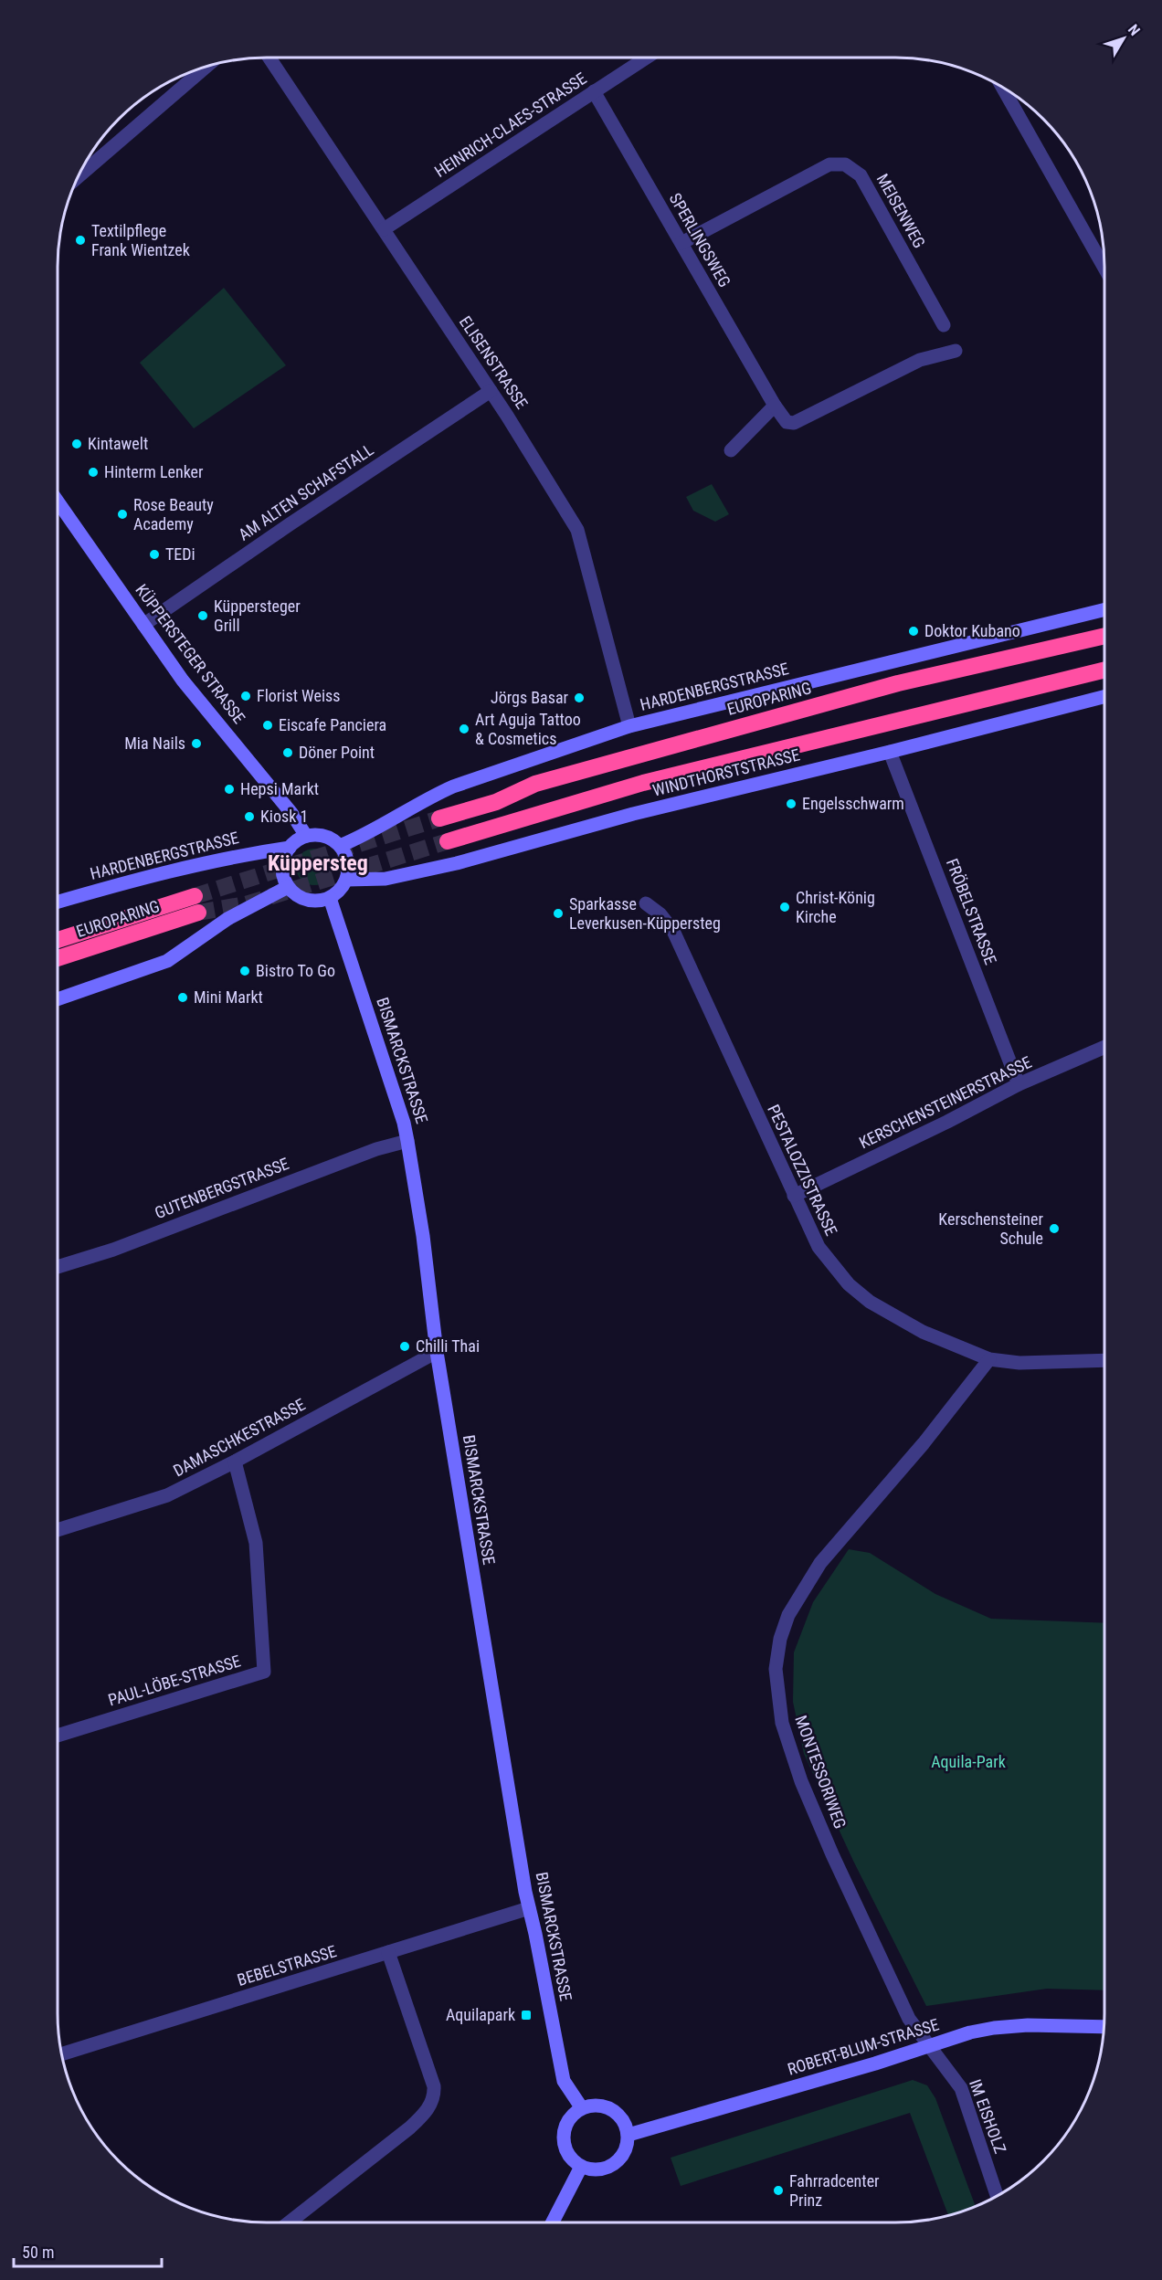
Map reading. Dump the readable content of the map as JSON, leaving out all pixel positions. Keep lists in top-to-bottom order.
{
  "streets": {
    "highway": ["EUROPARING"],
    "main road": [
      "KÜPPERSTEGER STRASSE",
      "HARDENBERGSTRASSE",
      "WINDTHORSTSTRASSE",
      "BISMARCKSTRASSE",
      "ROBERT-BLUM-STRASSE"
    ],
    "street": [
      "HEINRICH-CLAES-STRASSE",
      "MEISENWEG",
      "SPERLINGSWEG",
      "ELISENSTRASSE",
      "AM ALTEN SCHAFSTALL",
      "FRÖBELSTRASSE",
      "KERSCHENSTEINERSTRASSE",
      "PESTALOZZISTRASSE",
      "GUTENBERGSTRASSE",
      "DAMASCHKESTRASSE",
      "PAUL-LÖBE-STRASSE",
      "MONTESSORIWEG",
      "BEBELSTRASSE",
      "IM EISHOLZ"
    ]
  },
  "crossings": [
    ["HEINRICH-CLAES-STRASSE", "SPERLINGSWEG"],
    ["HEINRICH-CLAES-STRASSE", "ELISENSTRASSE"],
    ["MEISENWEG", "SPERLINGSWEG"],
    ["ELISENSTRASSE", "AM ALTEN SCHAFSTALL"],
    ["ELISENSTRASSE", "HARDENBERGSTRASSE"],
    ["AM ALTEN SCHAFSTALL", "KÜPPERSTEGER STRASSE"],
    ["KÜPPERSTEGER STRASSE", "HARDENBERGSTRASSE"],
    ["KÜPPERSTEGER STRASSE", "WINDTHORSTSTRASSE"],
    ["KÜPPERSTEGER STRASSE", "BISMARCKSTRASSE"],
    ["HARDENBERGSTRASSE", "WINDTHORSTSTRASSE"],
    ["HARDENBERGSTRASSE", "BISMARCKSTRASSE"],
    ["WINDTHORSTSTRASSE", "FRÖBELSTRASSE"],
    ["WINDTHORSTSTRASSE", "BISMARCKSTRASSE"],
    ["FRÖBELSTRASSE", "KERSCHENSTEINERSTRASSE"],
    ["BISMARCKSTRASSE", "GUTENBERGSTRASSE"],
    ["BISMARCKSTRASSE", "DAMASCHKESTRASSE"],
    ["BISMARCKSTRASSE", "BEBELSTRASSE"],
    ["BISMARCKSTRASSE", "ROBERT-BLUM-STRASSE"],
    ["KERSCHENSTEINERSTRASSE", "PESTALOZZISTRASSE"],
    ["PESTALOZZISTRASSE", "MONTESSORIWEG"],
    ["DAMASCHKESTRASSE", "PAUL-LÖBE-STRASSE"],
    ["MONTESSORIWEG", "ROBERT-BLUM-STRASSE"],
    ["MONTESSORIWEG", "IM EISHOLZ"],
    ["ROBERT-BLUM-STRASSE", "IM EISHOLZ"]
  ],
  "districts": ["Küppersteg"],
  "parks": ["Aquila-Park"],
  "places": {
    "other": [
      "Textilpflege Frank Wientzek",
      "Kintawelt",
      "Hinterm Lenker",
      "Rose Beauty Academy",
      "TEDi",
      "Küppersteger Grill",
      "Doktor Kubano",
      "Florist Weiss",
      "Jörgs Basar",
      "Eiscafe Panciera",
      "Art Aguja Tattoo & Cosmetics",
      "Mia Nails",
      "Döner Point",
      "Hepsi Markt",
      "Engelsschwarm",
      "Kiosk 1",
      "Christ-König Kirche",
      "Sparkasse Leverkusen-Küppersteg",
      "Bistro To Go",
      "Mini Markt",
      "Kerschensteiner Schule",
      "Chilli Thai",
      "Fahrradcenter Prinz"
    ],
    "transit": ["Aquilapark"]
  },
  "scale_bar": "50 m",
  "north": "top right"
}
